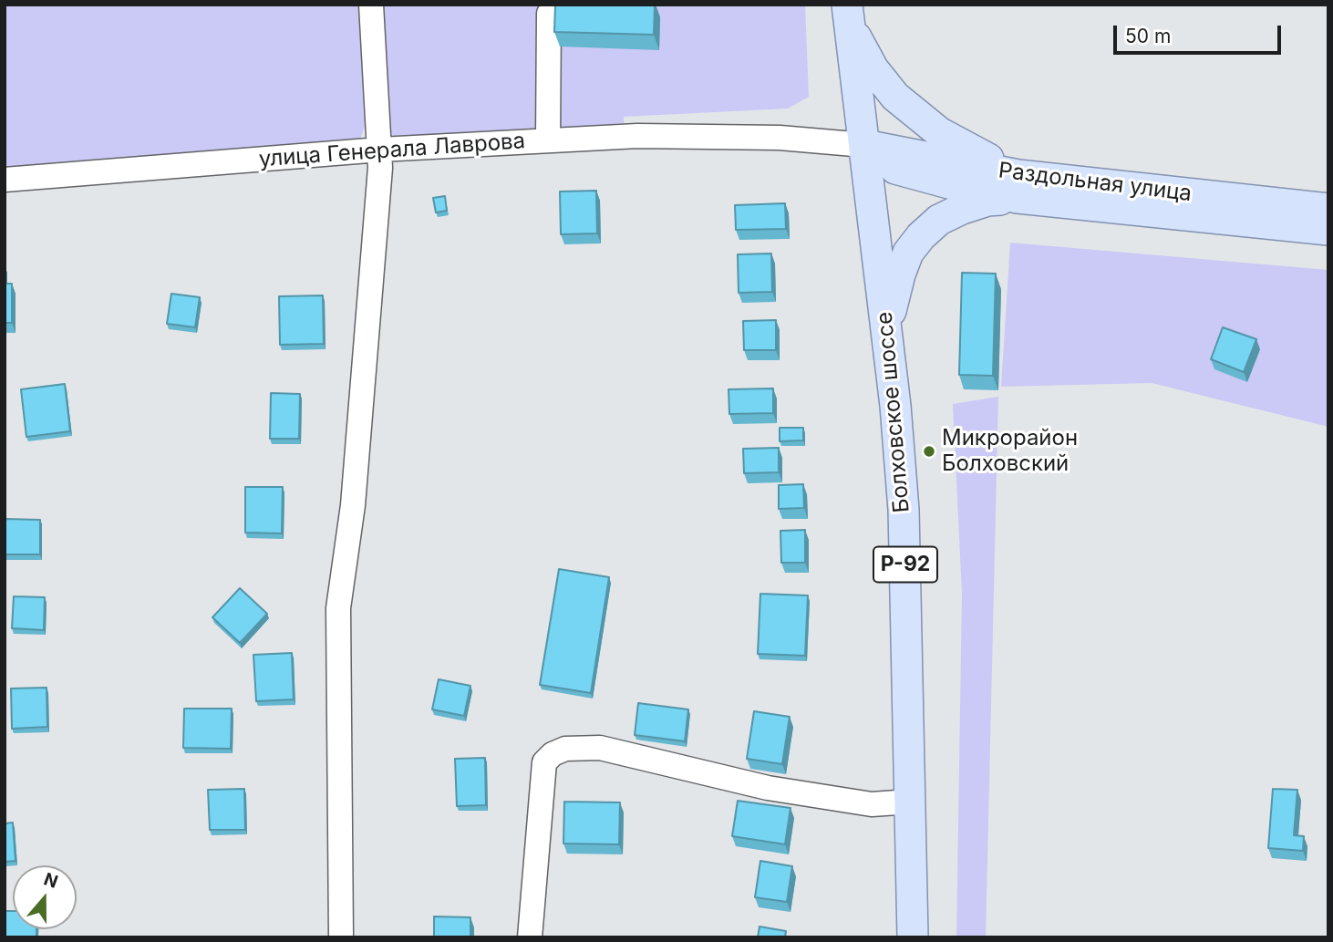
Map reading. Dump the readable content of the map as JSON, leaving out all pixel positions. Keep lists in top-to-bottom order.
{
  "streets": {
    "main road": ["Раздольная улица", "Болховское шоссе", "Р-92"],
    "street": ["улица Генерала Лаврова"]
  },
  "crossings": [
    ["улица Генерала Лаврова", "Раздольная улица"],
    ["улица Генерала Лаврова", "Болховское шоссе"],
    ["Раздольная улица", "Болховское шоссе"]
  ],
  "places": ["Микрорайон Болховский"],
  "scale_bar": "50 m",
  "north": "top"
}
